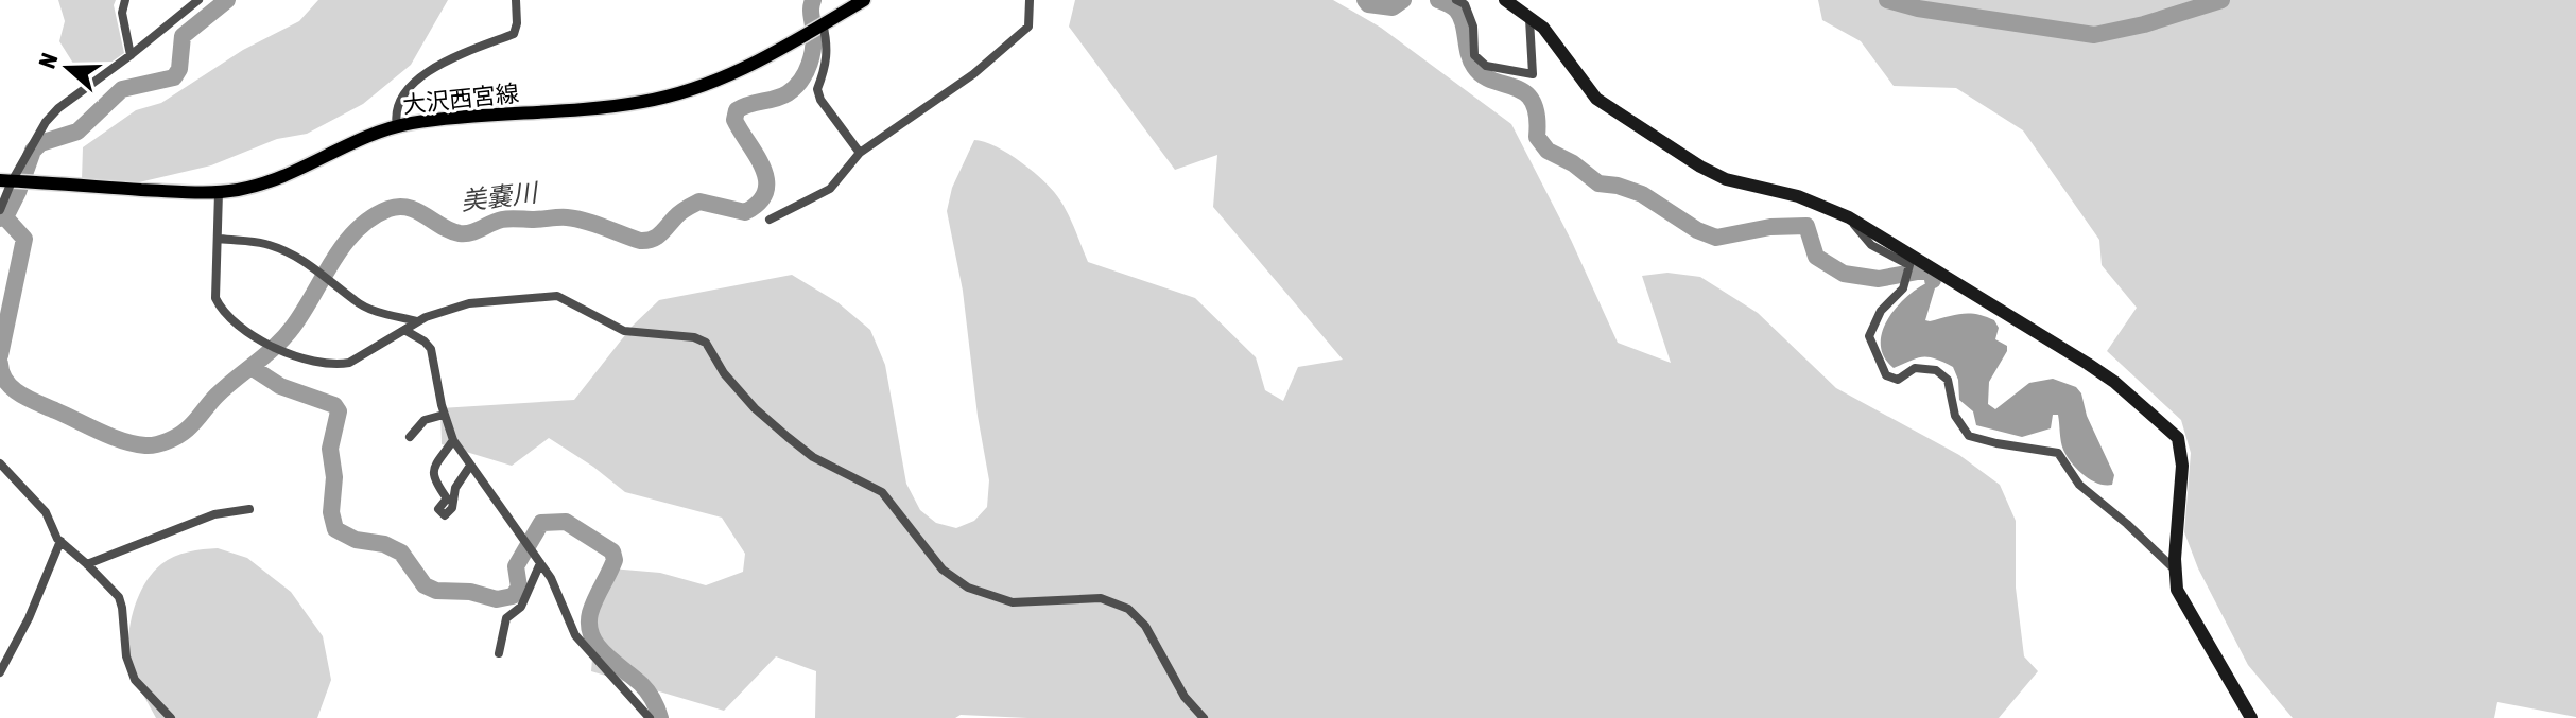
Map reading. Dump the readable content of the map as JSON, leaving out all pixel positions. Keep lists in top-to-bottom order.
{
  "streets": {
    "main road": ["大沢西宮線"]
  },
  "water": ["美嚢川"],
  "north": "left"
}
